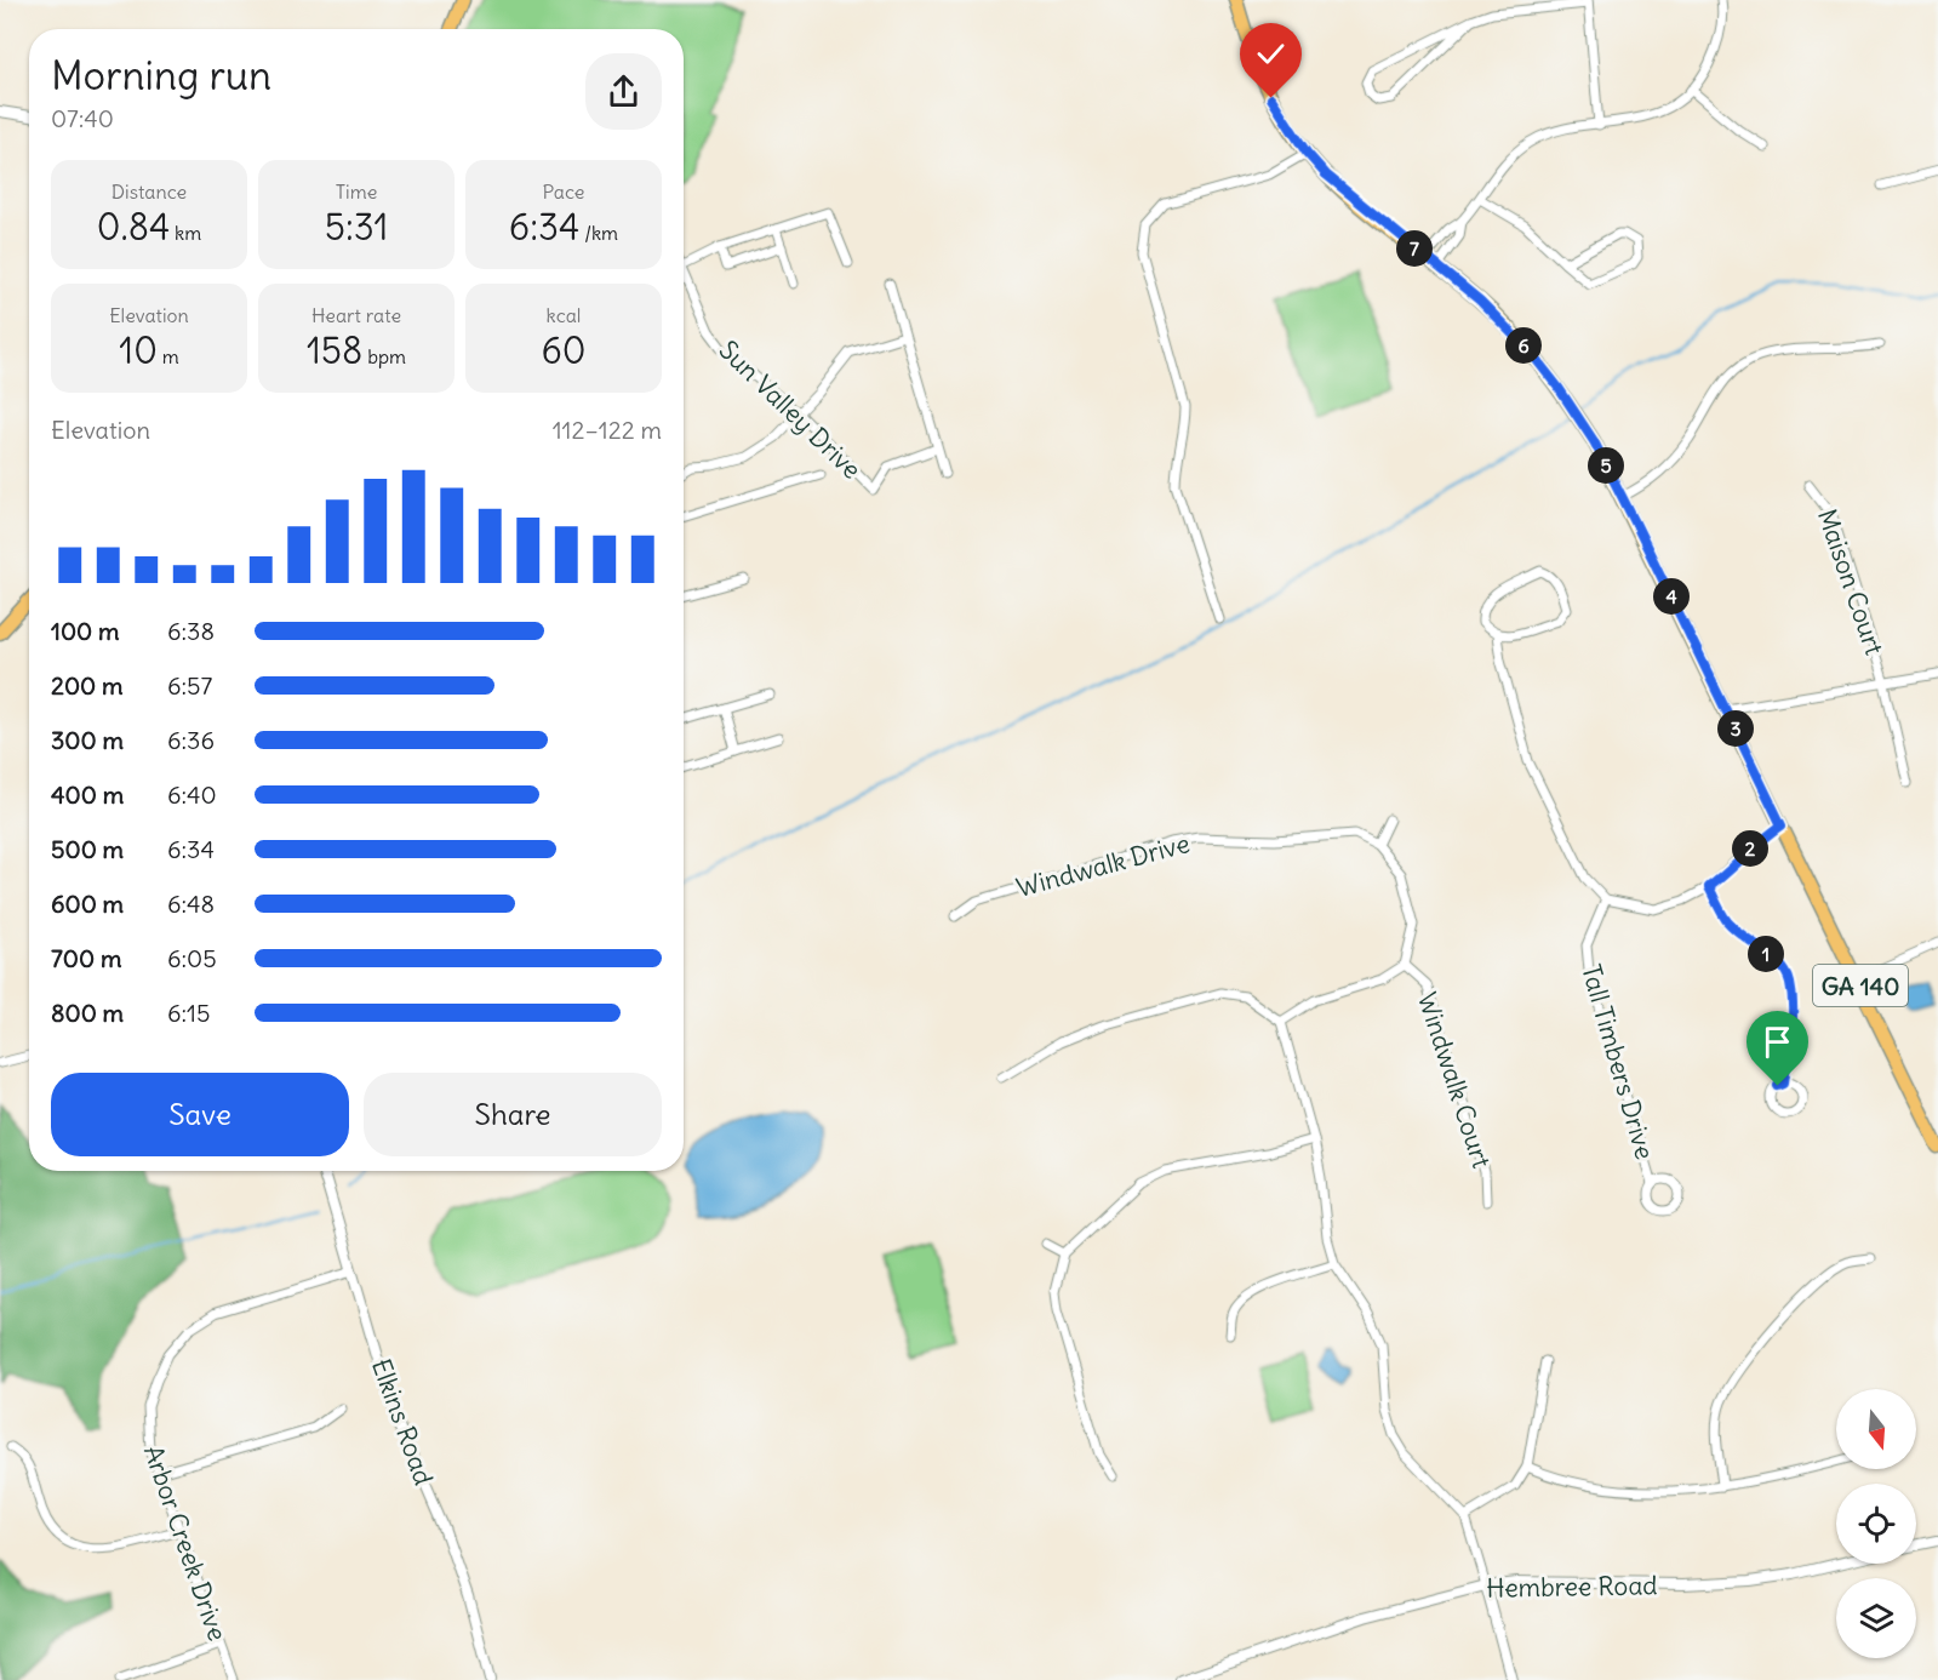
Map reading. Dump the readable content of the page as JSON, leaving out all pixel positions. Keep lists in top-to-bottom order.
{
  "streets": {
    "main road": ["GA 140"],
    "street": [
      "Sun Valley Drive",
      "Maison Court",
      "Windwalk Drive",
      "Tall Timbers Drive",
      "Windwalk Court",
      "Elkins Road",
      "Arbor Creek Drive",
      "Hembree Road"
    ]
  },
  "crossings": [
    ["Elkins Road", "Arbor Creek Drive"]
  ],
  "north": "bottom",
  "page": {
    "heading": ["Morning run", "07:40"],
    "stats": [
      ["Distance", "0.84 km"],
      ["Time", "5:31"],
      ["Pace", "6:34 /km"],
      ["Elevation", "10 m"],
      ["Heart rate", "158 bpm"],
      ["kcal", "60"]
    ],
    "pins": [
      "7",
      "6",
      "5",
      "4",
      "3",
      "2",
      "1"
    ],
    "chart": ["Elevation", "112–122 m"],
    "list": [
      {
        "name": "100 m",
        "note": "6:38"
      },
      {
        "name": "200 m",
        "note": "6:57"
      },
      {
        "name": "300 m",
        "note": "6:36"
      },
      {
        "name": "400 m",
        "note": "6:40"
      },
      {
        "name": "500 m",
        "note": "6:34"
      },
      {
        "name": "600 m",
        "note": "6:48"
      },
      {
        "name": "700 m",
        "note": "6:05"
      },
      {
        "name": "800 m",
        "note": "6:15"
      }
    ],
    "buttons": ["Save", "Share"]
  }
}
